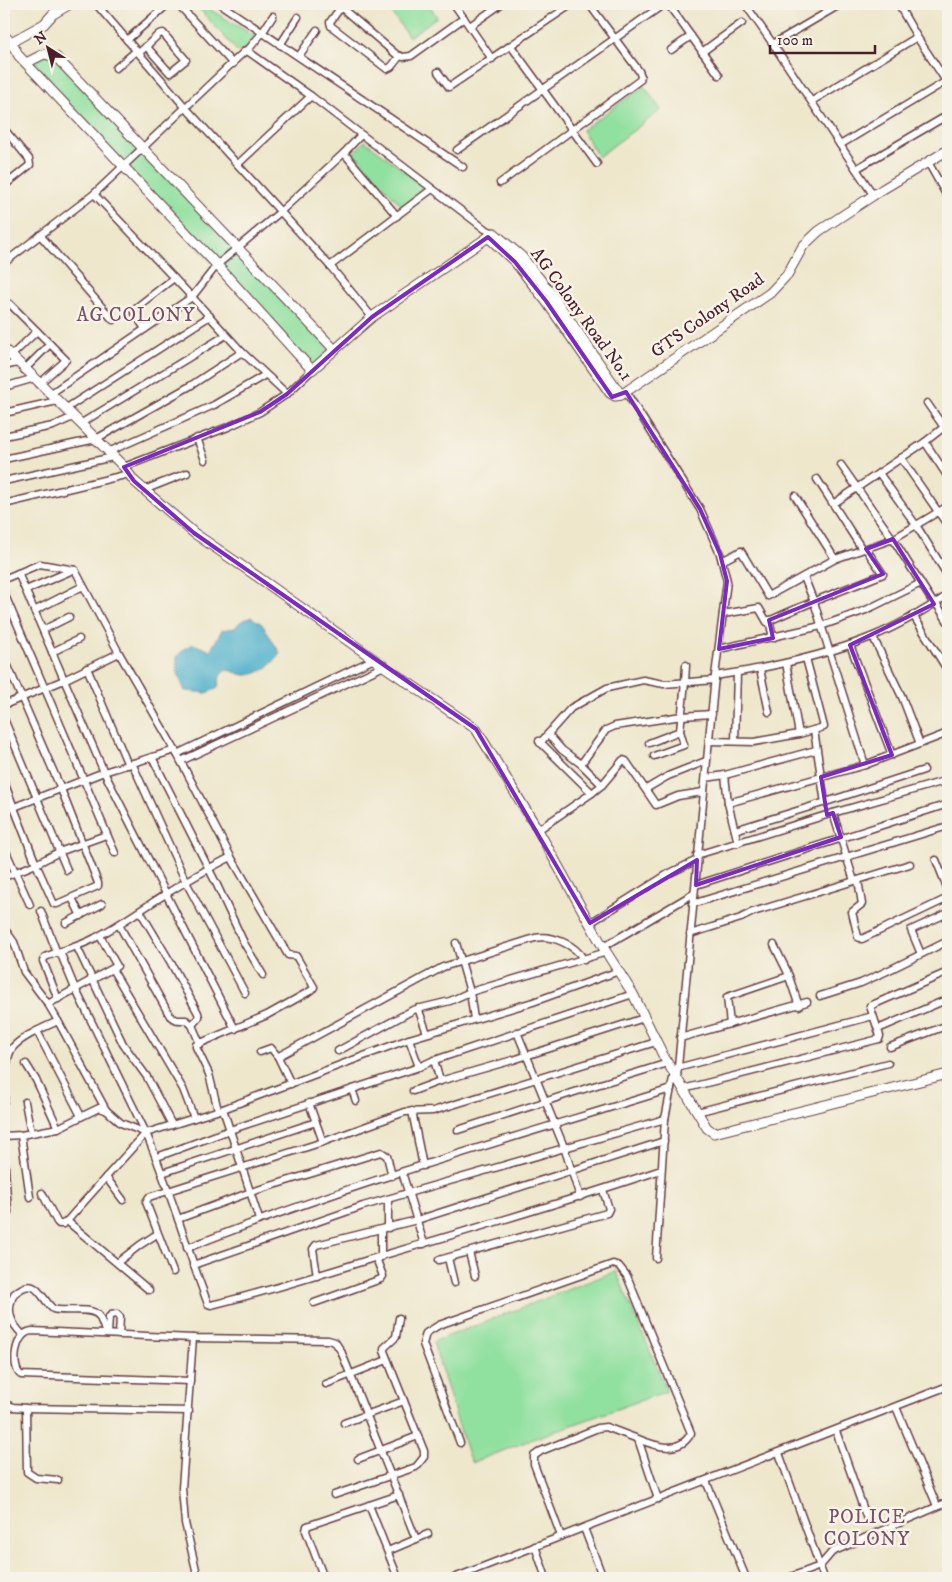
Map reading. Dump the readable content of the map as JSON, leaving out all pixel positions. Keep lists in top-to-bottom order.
{
  "streets": {
    "main road": ["AG Colony Road No.1", "GTS Colony Road"]
  },
  "crossings": [
    ["AG Colony Road No.1", "GTS Colony Road"]
  ],
  "districts": ["AG COLONY", "POLICE COLONY"],
  "scale_bar": "100 m",
  "north": "top left"
}
